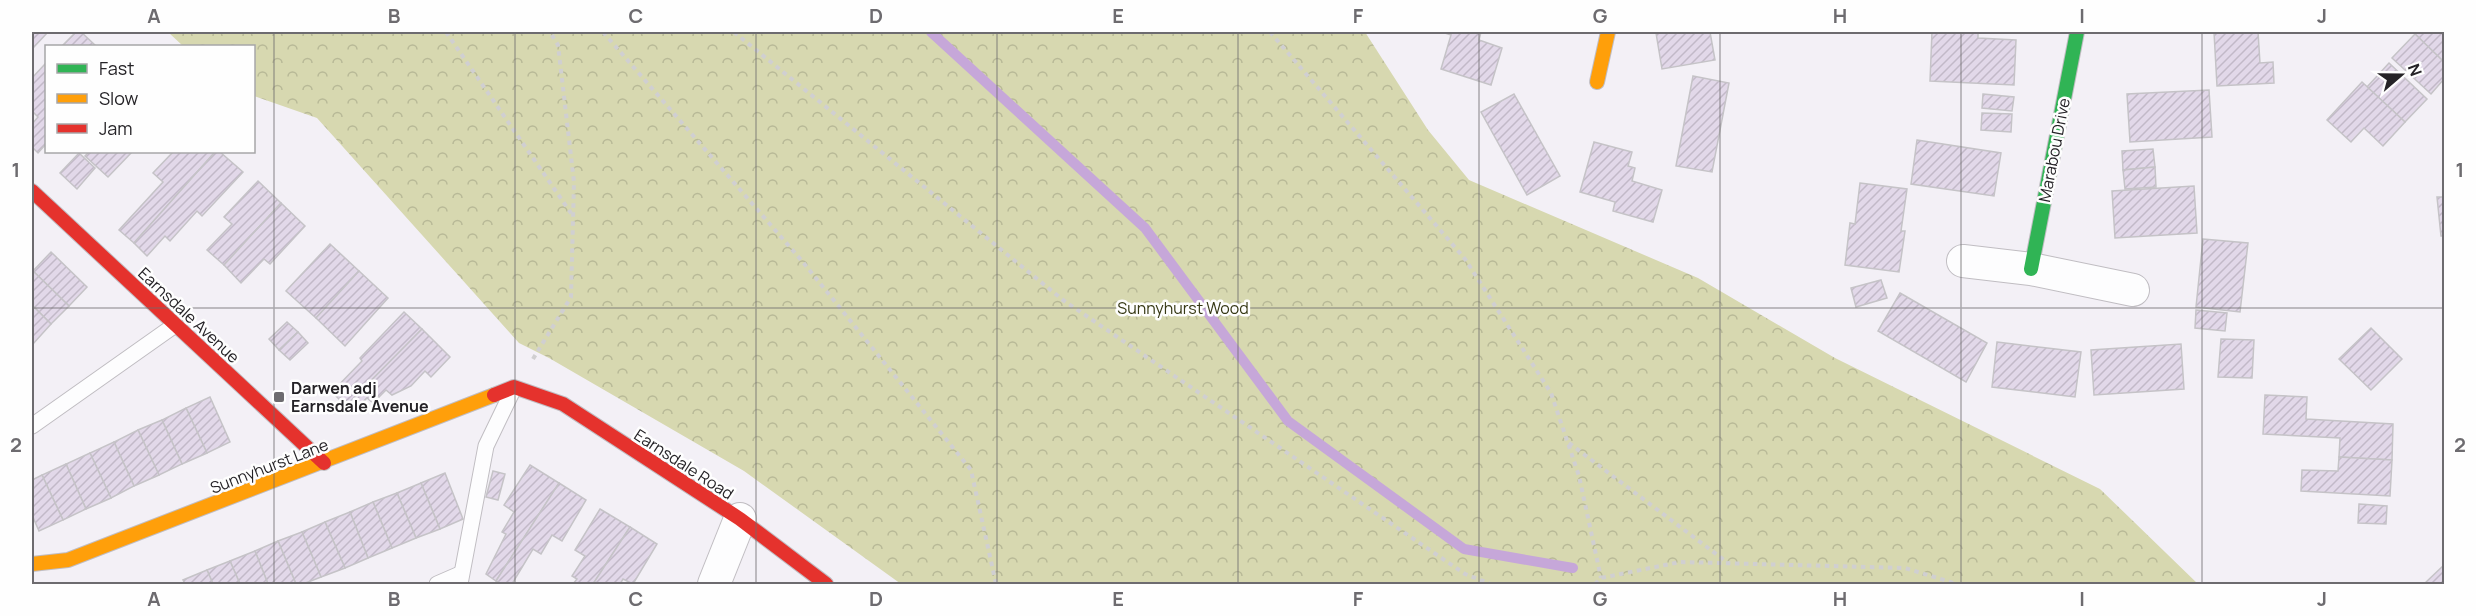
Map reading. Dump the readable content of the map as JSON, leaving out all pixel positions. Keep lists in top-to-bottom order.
{
  "streets": {
    "street": [
      "Marabou Drive",
      "Earnsdale Avenue",
      "Earnsdale Road",
      "Sunnyhurst Lane"
    ]
  },
  "crossings": [
    ["Earnsdale Avenue", "Sunnyhurst Lane"],
    ["Earnsdale Road", "Sunnyhurst Lane"]
  ],
  "parks": ["Sunnyhurst Wood"],
  "places": {
    "transit": ["Darwen adj Earnsdale Avenue"]
  },
  "legend": ["Fast", "Slow", "Jam"],
  "north": "right",
  "grid": {
    "columns": [
      "A",
      "B",
      "C",
      "D",
      "E",
      "F",
      "G",
      "H",
      "I",
      "J"
    ],
    "rows": ["1", "2"]
  }
}
